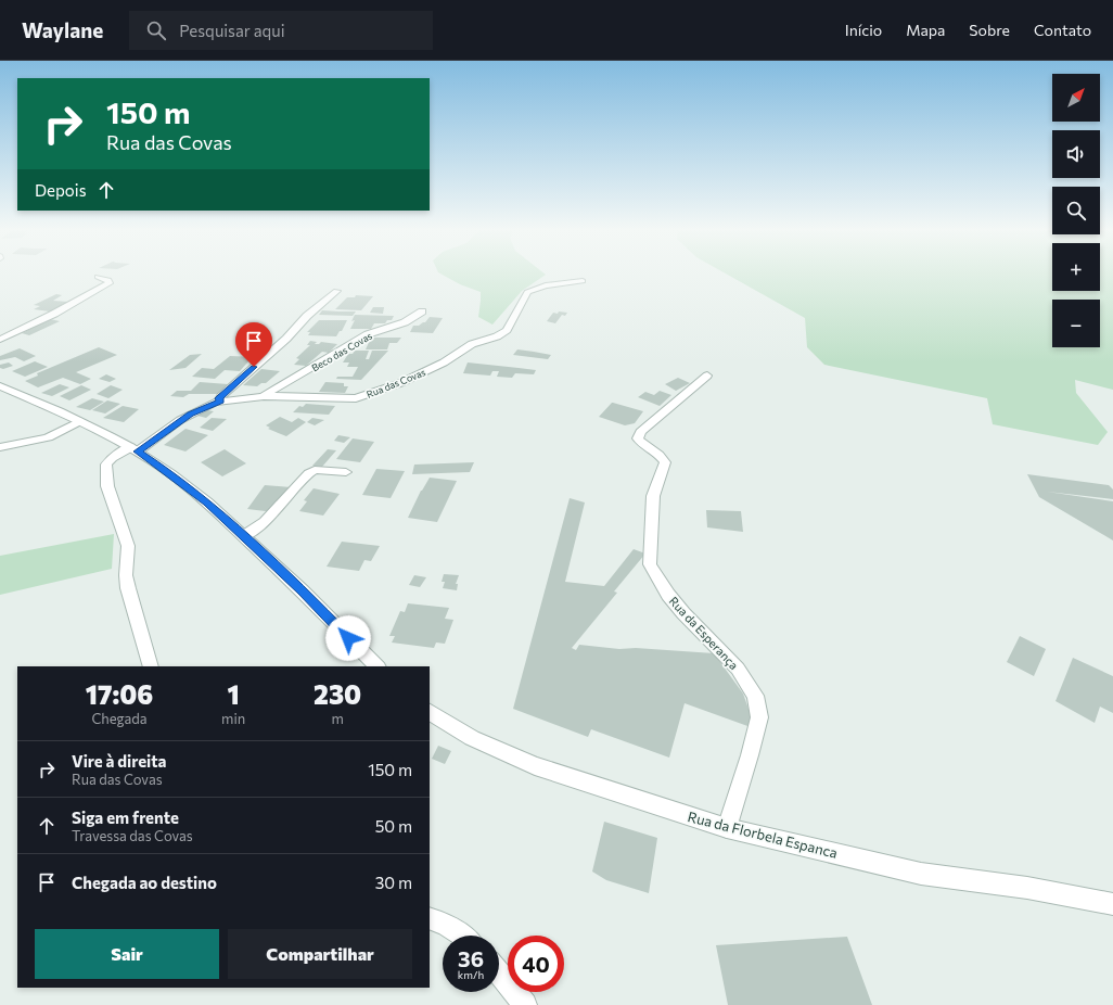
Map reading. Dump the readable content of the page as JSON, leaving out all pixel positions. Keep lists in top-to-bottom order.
{
  "streets": {
    "street": [
      "Beco das Covas",
      "Rua das Covas",
      "Rua da Esperança",
      "Rua da Florbela Espanca"
    ]
  },
  "crossings": [
    ["Beco das Covas", "Rua das Covas"],
    ["Rua da Esperança", "Rua da Florbela Espanca"]
  ],
  "north": "top right",
  "page": {
    "header": "Waylane",
    "search": "Pesquisar aqui",
    "nav": [
      "Início",
      "Mapa",
      "Sobre",
      "Contato"
    ],
    "map_buttons": ["+", "−"],
    "turn": ["150 m", "Rua das Covas"],
    "then": "Depois",
    "eta": [
      "17:06",
      "Chegada",
      "1",
      "min",
      "230",
      "m"
    ],
    "list": [
      {
        "name": "Vire à direita",
        "note": "Rua das Covas",
        "value": "150 m"
      },
      {
        "name": "Siga em frente",
        "note": "Travessa das Covas",
        "value": "50 m"
      },
      {
        "name": "Chegada ao destino",
        "value": "30 m"
      }
    ],
    "buttons": ["Sair", "Compartilhar"],
    "speed": "36 km/h",
    "limit": "40"
  }
}
